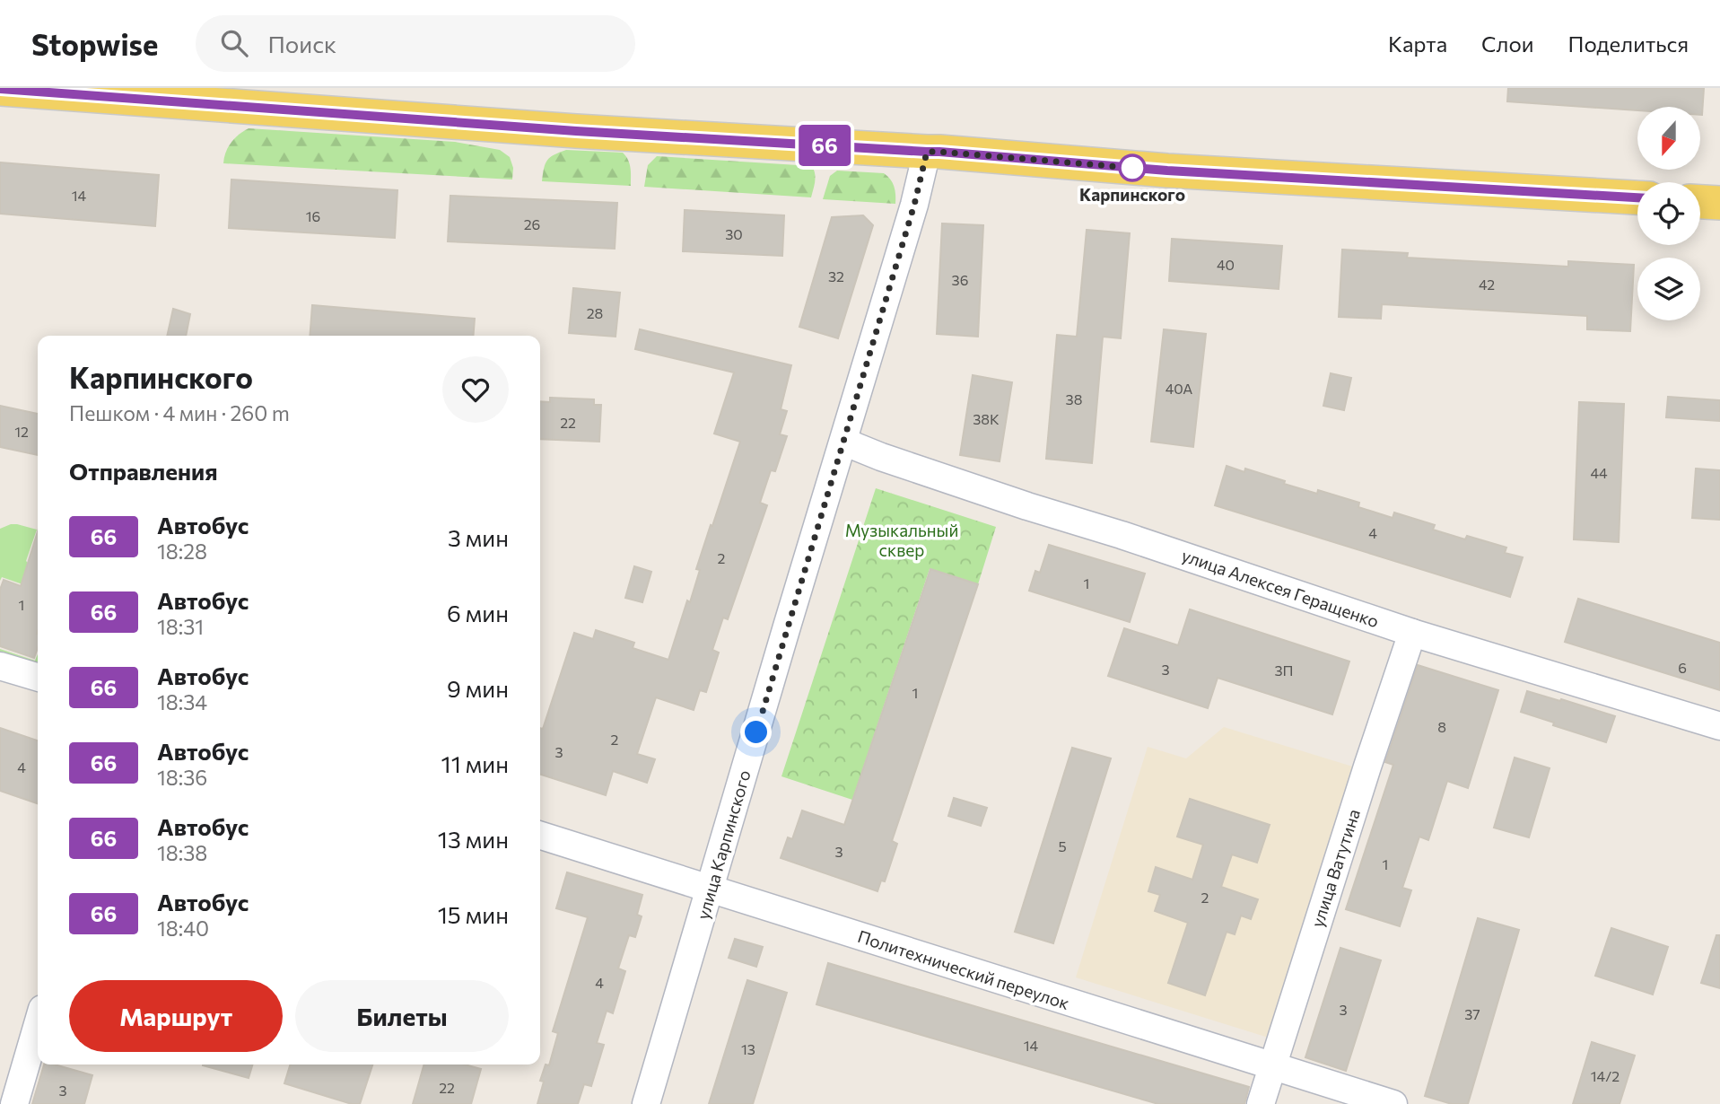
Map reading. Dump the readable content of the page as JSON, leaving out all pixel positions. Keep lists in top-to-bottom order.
{
  "streets": {
    "street": [
      "улица Алексея Геращенко",
      "улица Карпинского",
      "улица Ватутина",
      "Политехнический переулок"
    ]
  },
  "crossings": [
    ["улица Алексея Геращенко", "улица Карпинского"],
    ["улица Алексея Геращенко", "улица Ватутина"],
    ["улица Карпинского", "Политехнический переулок"],
    ["улица Ватутина", "Политехнический переулок"]
  ],
  "parks": ["Музыкальный сквер"],
  "places": ["Карпинского"],
  "lines": ["bus line 66"],
  "house_numbers": [
    "14",
    "16",
    "26",
    "30",
    "40",
    "32",
    "36",
    "42",
    "28",
    "40А",
    "38",
    "38К",
    "22",
    "12",
    "44",
    "4",
    "2",
    "1",
    "1",
    "6",
    "3",
    "3П",
    "1",
    "8",
    "2",
    "3",
    "4",
    "5",
    "3",
    "1",
    "2",
    "4",
    "3",
    "37",
    "14",
    "13",
    "14/2",
    "22",
    "3"
  ],
  "north": "bottom",
  "page": {
    "header": "Stopwise",
    "search": "Поиск",
    "nav": ["Карта", "Слои", "Поделиться"],
    "on_map": "66",
    "heading": [
      ["Карпинского", "Пешком · 4 мин · 260 m"],
      "Отправления"
    ],
    "list": [
      {
        "mark": "66",
        "name": "Автобус",
        "note": "18:28",
        "value": "3 мин"
      },
      {
        "mark": "66",
        "name": "Автобус",
        "note": "18:31",
        "value": "6 мин"
      },
      {
        "mark": "66",
        "name": "Автобус",
        "note": "18:34",
        "value": "9 мин"
      },
      {
        "mark": "66",
        "name": "Автобус",
        "note": "18:36",
        "value": "11 мин"
      },
      {
        "mark": "66",
        "name": "Автобус",
        "note": "18:38",
        "value": "13 мин"
      },
      {
        "mark": "66",
        "name": "Автобус",
        "note": "18:40",
        "value": "15 мин"
      }
    ],
    "buttons": ["Маршрут", "Билеты"]
  }
}
